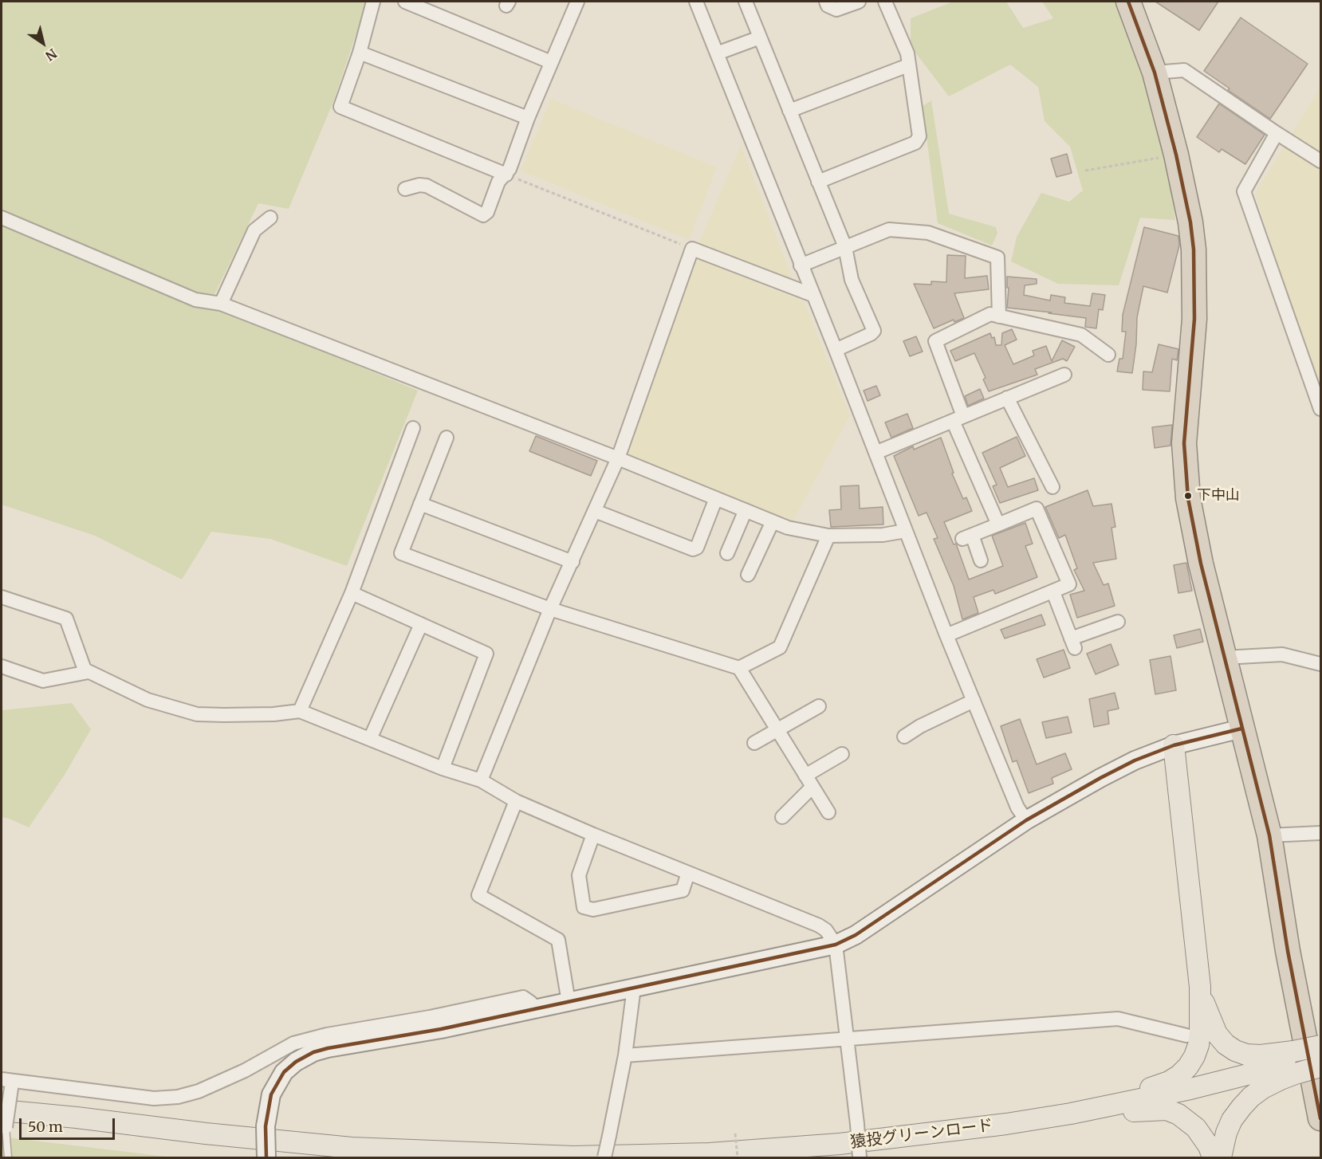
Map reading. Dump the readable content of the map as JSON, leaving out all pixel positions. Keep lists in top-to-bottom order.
{
  "streets": {
    "main road": ["猿投グリーンロード"]
  },
  "places": ["下中山"],
  "scale_bar": "50 m",
  "north": "bottom right"
}
